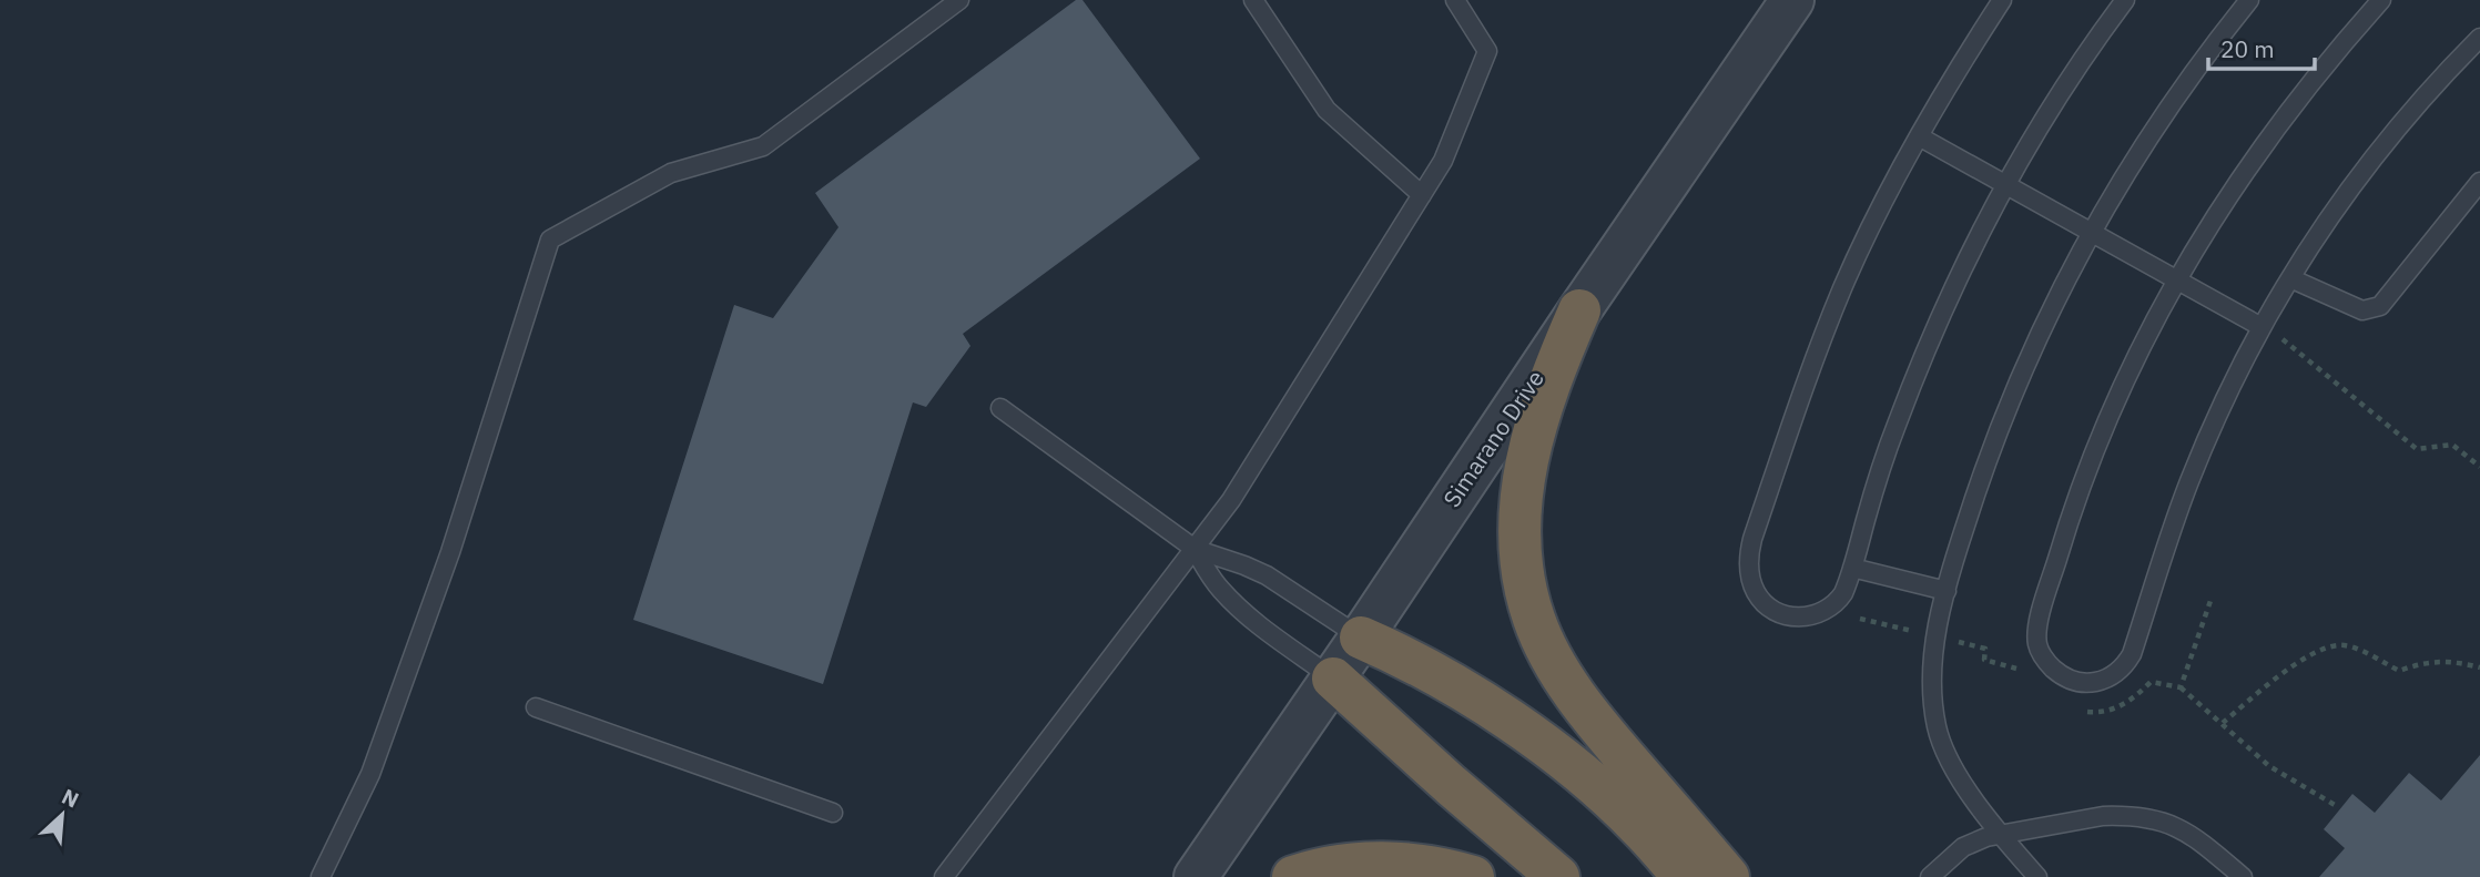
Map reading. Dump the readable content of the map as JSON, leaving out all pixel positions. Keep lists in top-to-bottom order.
{
  "streets": {
    "street": ["Simarano Drive"]
  },
  "scale_bar": "20 m",
  "north": "top right"
}
